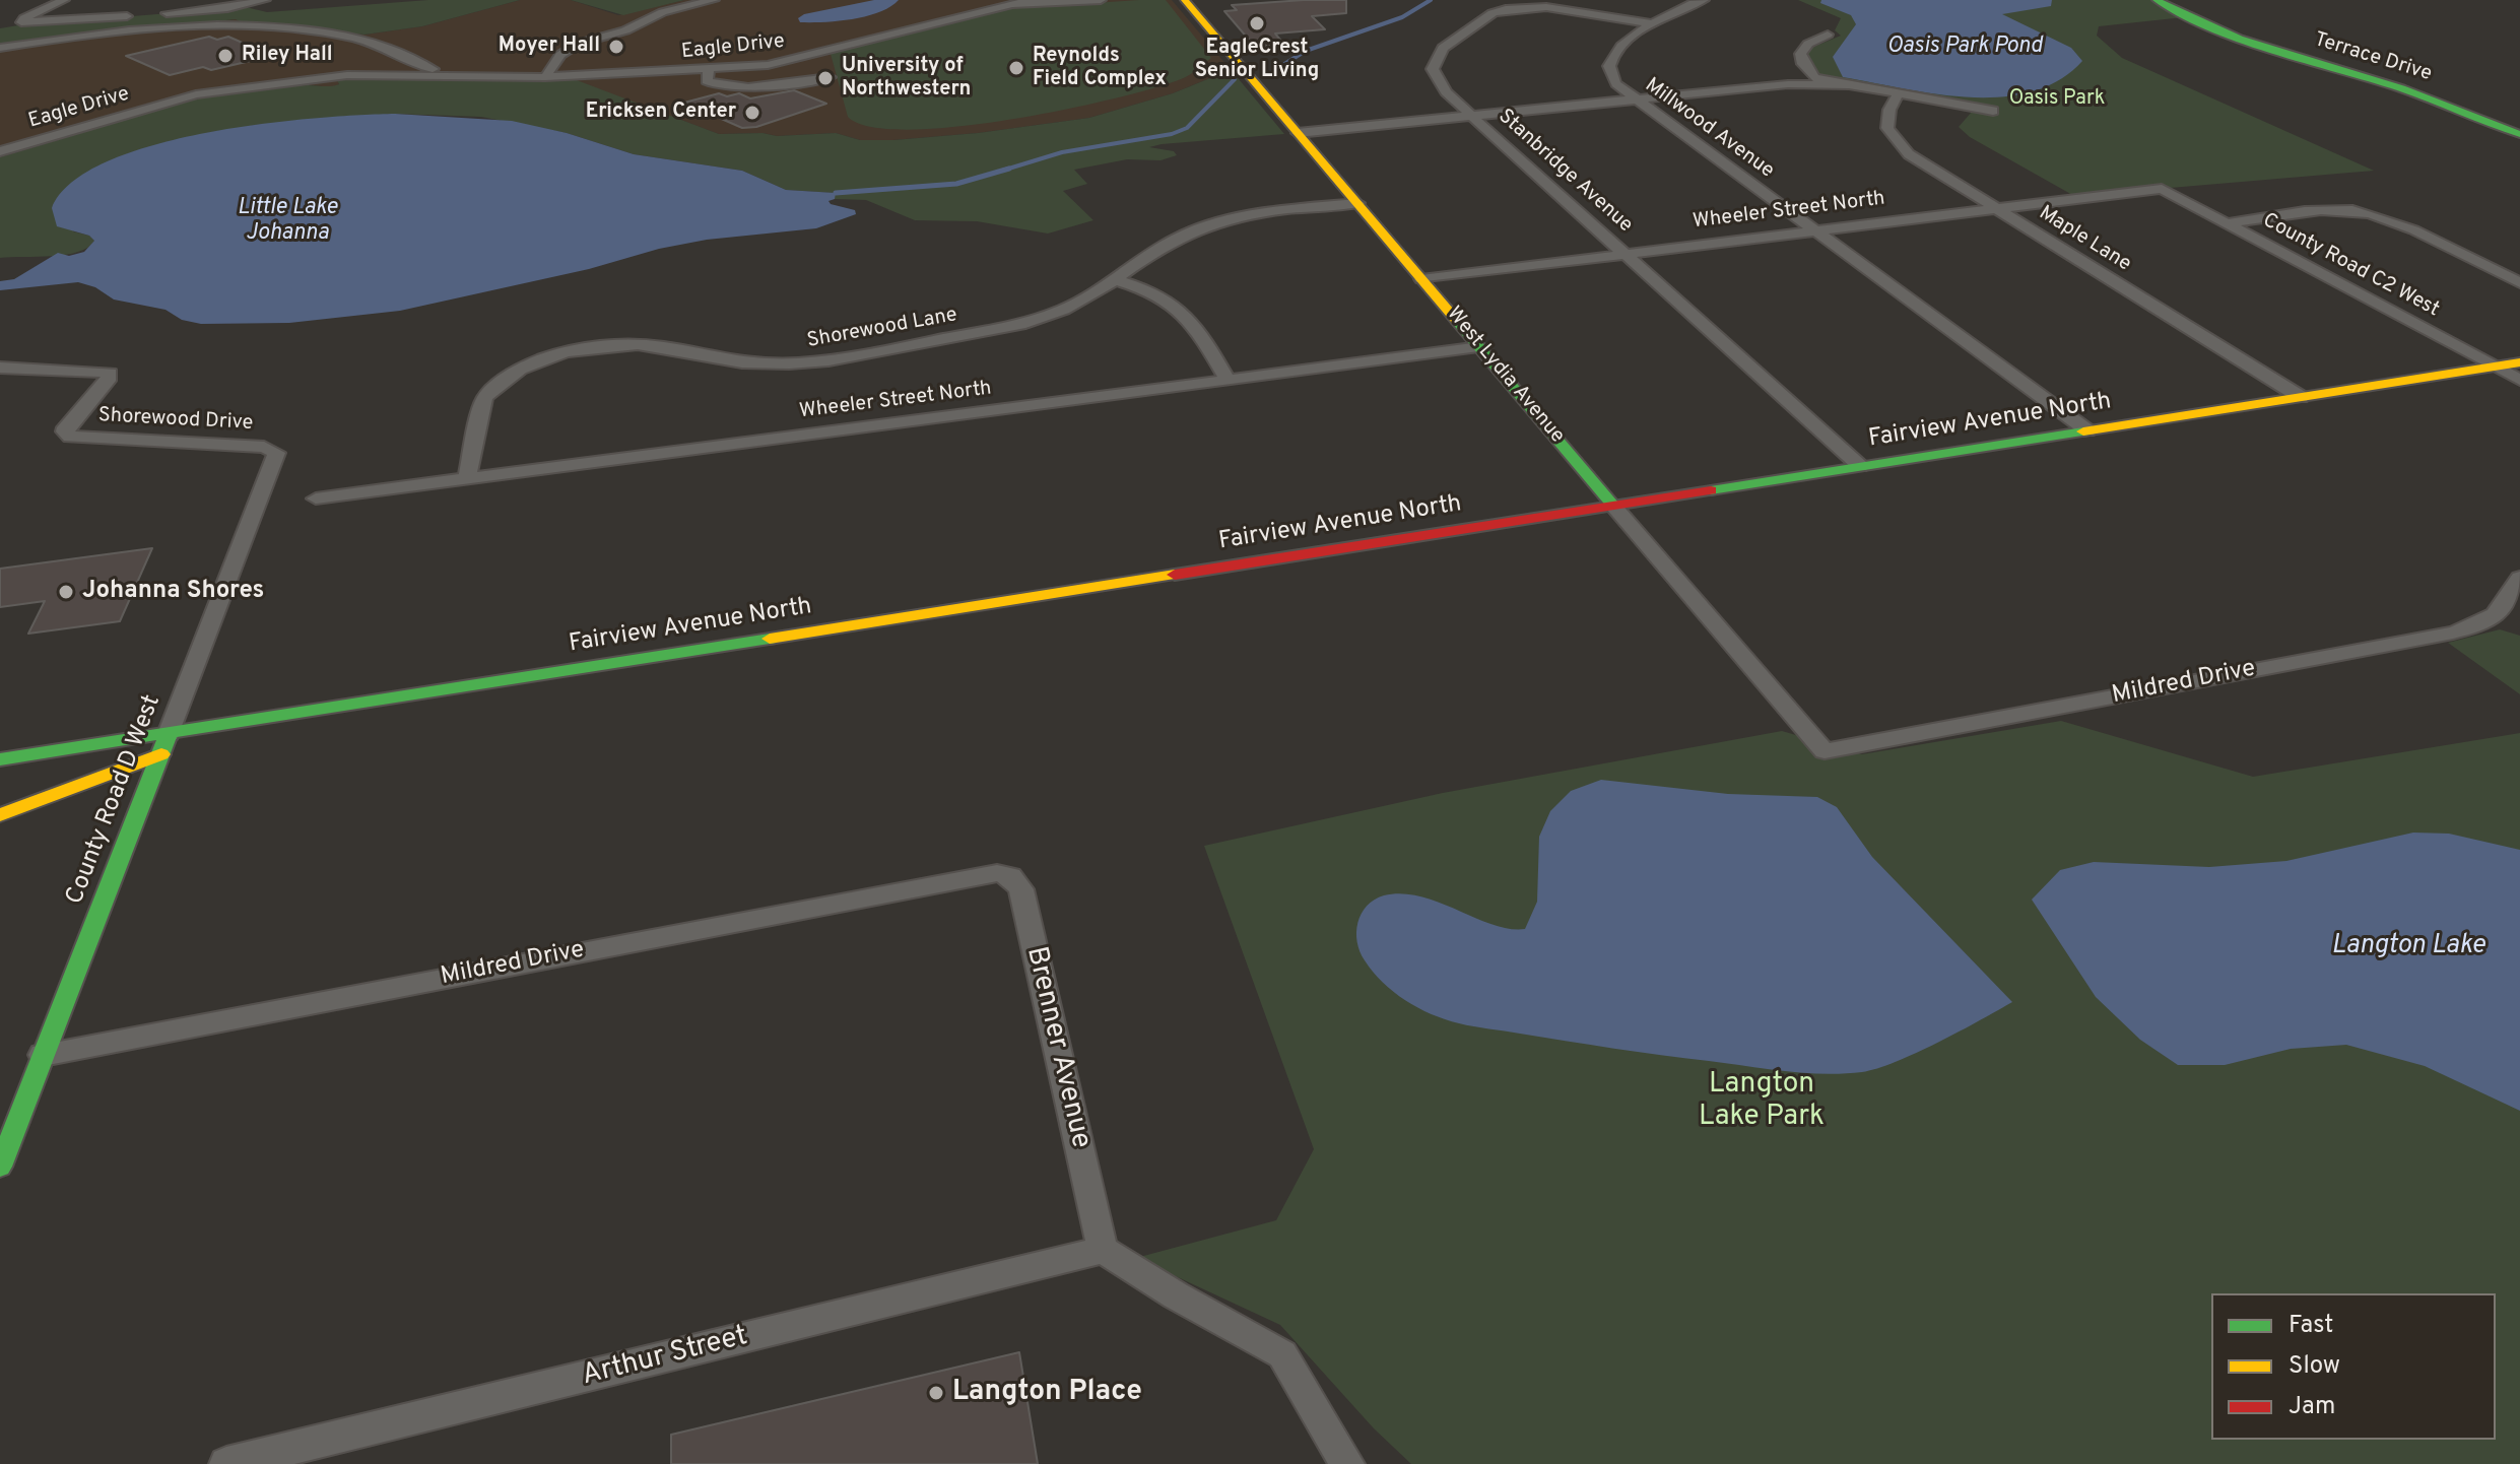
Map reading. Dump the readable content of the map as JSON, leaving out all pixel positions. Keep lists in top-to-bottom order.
{
  "streets": {
    "street": [
      "Eagle Drive",
      "Terrace Drive",
      "Millwood Avenue",
      "Stanbridge Avenue",
      "Wheeler Street North",
      "Maple Lane",
      "County Road C2 West",
      "Shorewood Lane",
      "West Lydia Avenue",
      "Shorewood Drive",
      "Fairview Avenue North",
      "Mildred Drive",
      "County Road D West",
      "Brenner Avenue",
      "Arthur Street"
    ]
  },
  "crossings": [
    ["Millwood Avenue", "Stanbridge Avenue"],
    ["Millwood Avenue", "Wheeler Street North"],
    ["Millwood Avenue", "Fairview Avenue North"],
    ["Stanbridge Avenue", "Wheeler Street North"],
    ["Stanbridge Avenue", "Fairview Avenue North"],
    ["Wheeler Street North", "Maple Lane"],
    ["Wheeler Street North", "County Road C2 West"],
    ["Wheeler Street North", "Shorewood Lane"],
    ["Wheeler Street North", "West Lydia Avenue"],
    ["Maple Lane", "Fairview Avenue North"],
    ["County Road C2 West", "Fairview Avenue North"],
    ["Shorewood Lane", "West Lydia Avenue"],
    ["West Lydia Avenue", "Fairview Avenue North"],
    ["West Lydia Avenue", "Mildred Drive"],
    ["Shorewood Drive", "County Road D West"],
    ["Fairview Avenue North", "County Road D West"],
    ["Mildred Drive", "County Road D West"],
    ["Mildred Drive", "Brenner Avenue"],
    ["Brenner Avenue", "Arthur Street"]
  ],
  "water": ["Oasis Park Pond", "Little Lake Johanna", "Langton Lake"],
  "parks": ["Oasis Park", "Langton Lake Park"],
  "places": [
    "EagleCrest Senior Living",
    "Moyer Hall",
    "Riley Hall",
    "Reynolds Field Complex",
    "University of Northwestern",
    "Ericksen Center",
    "Johanna Shores",
    "Langton Place"
  ],
  "legend": ["Fast", "Slow", "Jam"]
}
